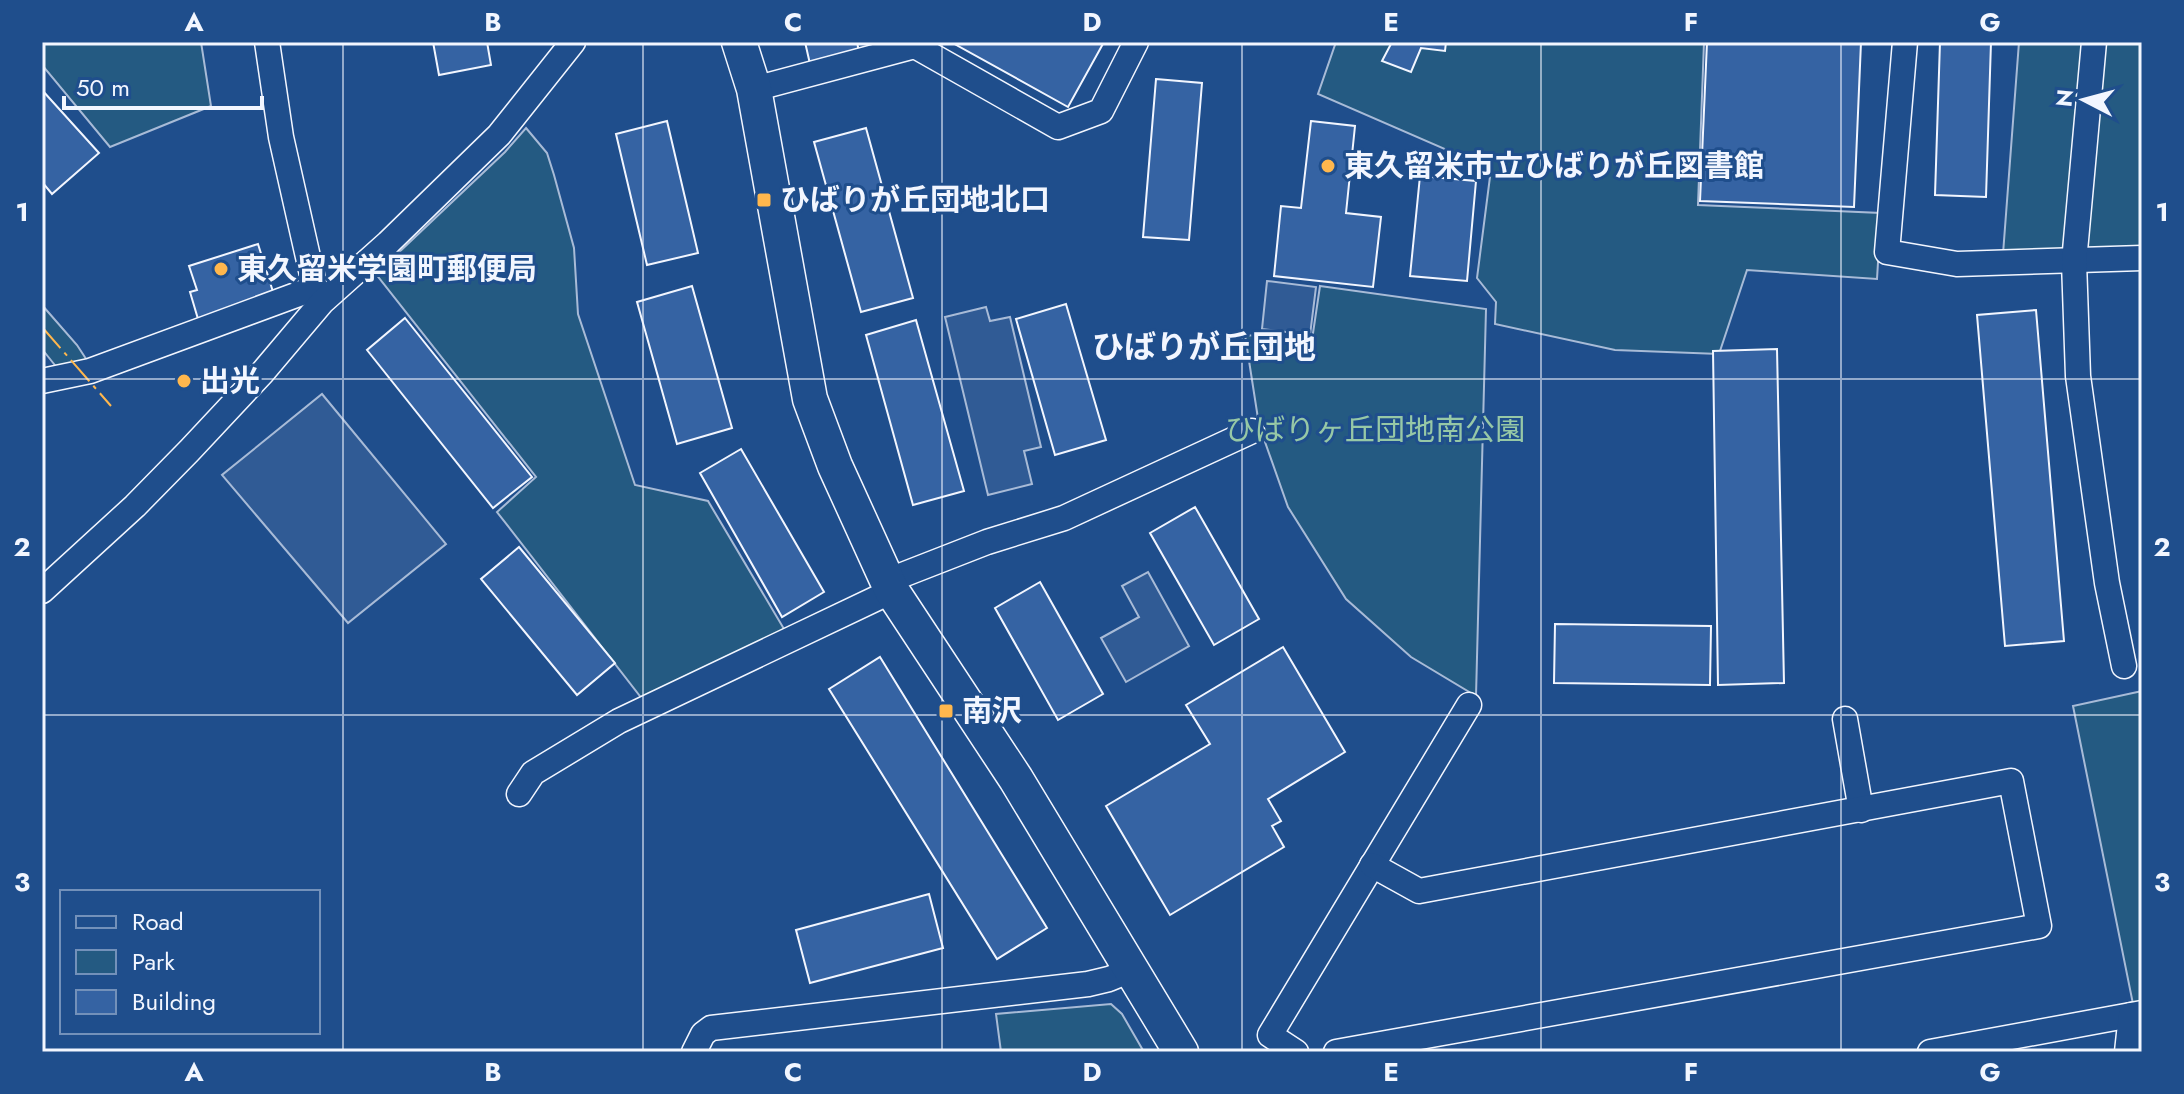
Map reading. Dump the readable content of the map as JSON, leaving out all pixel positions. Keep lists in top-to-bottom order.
{
  "districts": ["ひばりが丘団地"],
  "parks": ["ひばりヶ丘団地南公園"],
  "places": {
    "other": ["東久留米市立ひばりが丘図書館", "東久留米学園町郵便局", "出光"],
    "transit": ["ひばりが丘団地北口", "南沢"]
  },
  "legend": ["Road", "Park", "Building"],
  "scale_bar": "50 m",
  "north": "left",
  "grid": {
    "columns": [
      "A",
      "B",
      "C",
      "D",
      "E",
      "F",
      "G"
    ],
    "rows": ["1", "2", "3"]
  }
}
